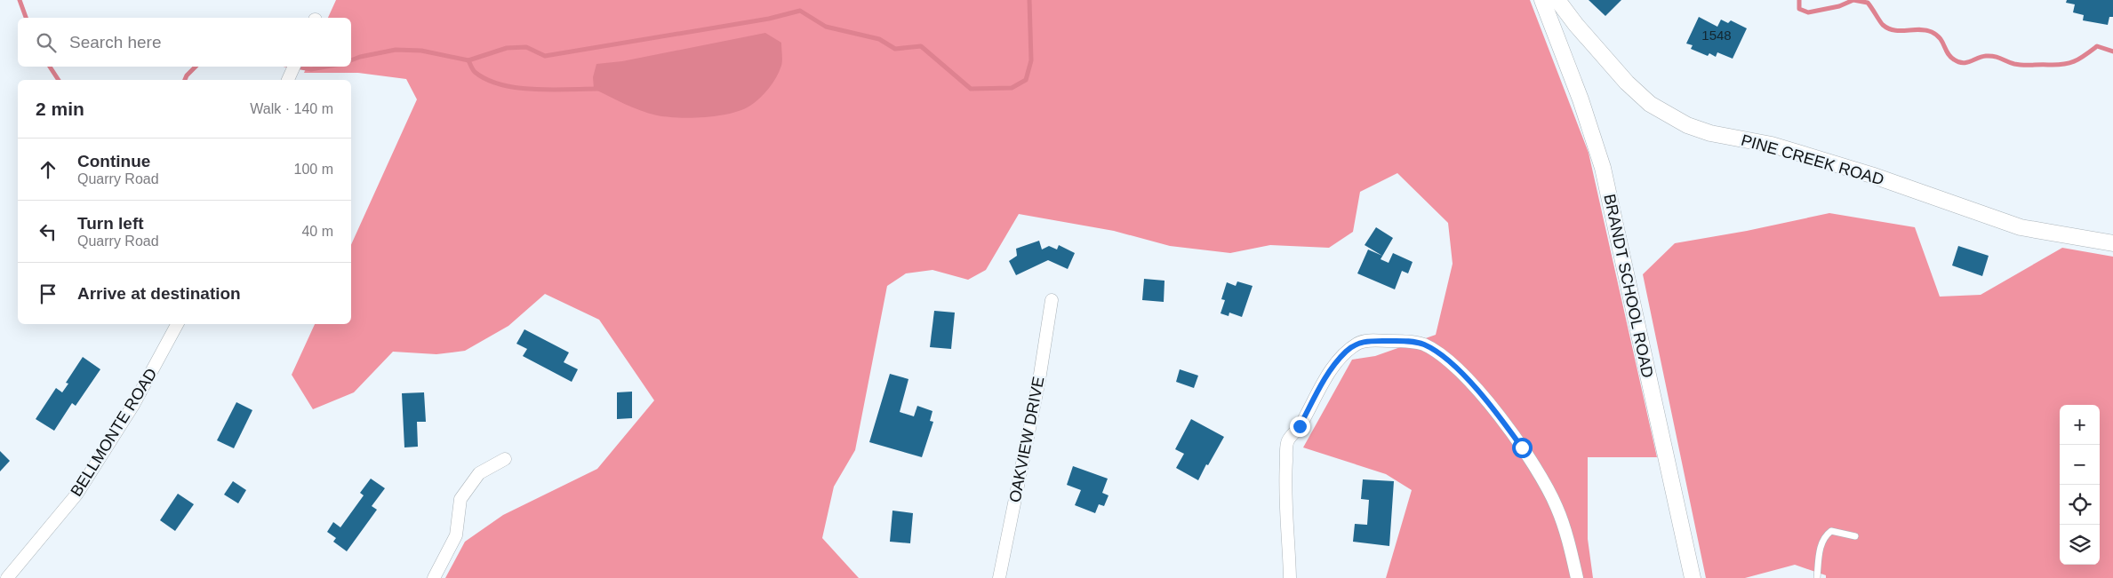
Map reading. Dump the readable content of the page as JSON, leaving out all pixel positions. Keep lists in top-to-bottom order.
{
  "streets": {
    "street": [
      "PINE CREEK ROAD",
      "BRANDT SCHOOL ROAD",
      "BELLMONTE ROAD",
      "OAKVIEW DRIVE"
    ]
  },
  "house_numbers": ["1548"],
  "page": {
    "search": "Search here",
    "heading": ["2 min", "Walk · 140 m"],
    "list": [
      ["Continue", "Quarry Road", "100 m"],
      ["Turn left", "Quarry Road", "40 m"],
      "Arrive at destination"
    ],
    "map_buttons": ["+", "−"]
  }
}
